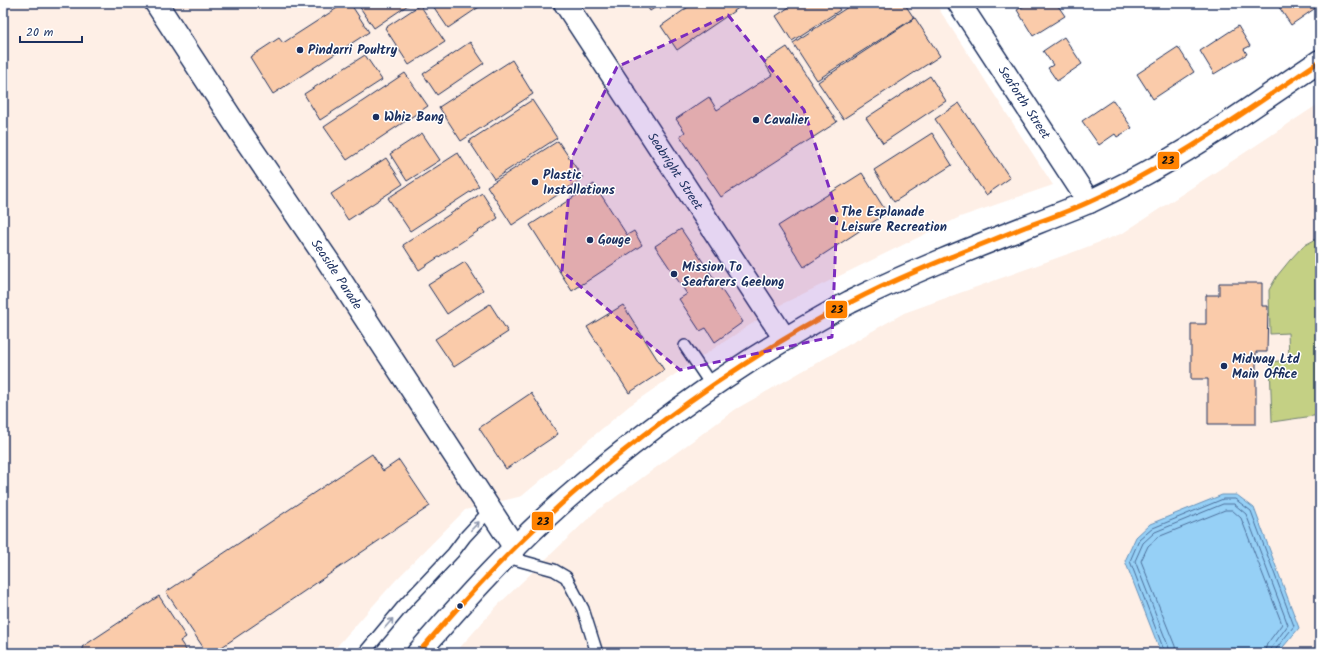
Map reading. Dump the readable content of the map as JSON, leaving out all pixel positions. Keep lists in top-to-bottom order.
{
  "streets": {
    "street": ["Seaforth Street", "Seabright Street", "Seaside Parade"]
  },
  "places": [
    "Pindarri Poultry",
    "Whiz Bang",
    "Cavalier",
    "Plastic Installations",
    "The Esplanade Leisure Recreation",
    "Gouge",
    "Mission To Seafarers Geelong",
    "Midway Ltd Main Office"
  ],
  "lines": ["transit line 23"],
  "scale_bar": "20 m"
}
